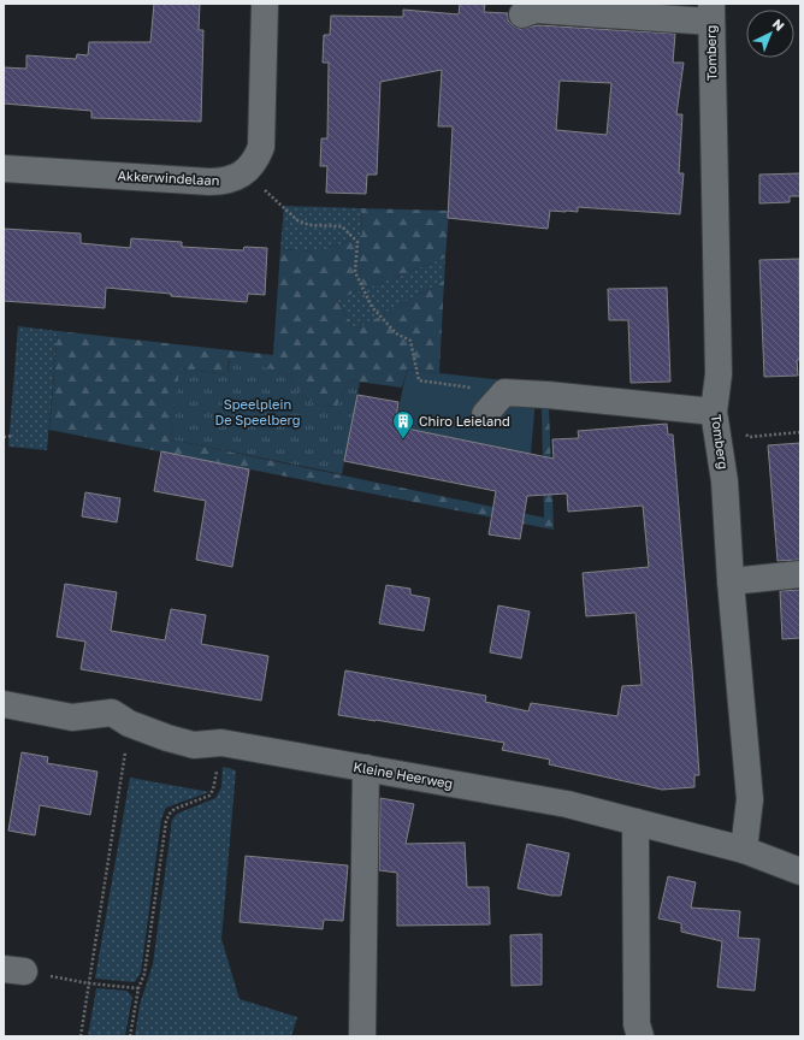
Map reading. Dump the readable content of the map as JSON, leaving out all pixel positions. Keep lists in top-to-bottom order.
{
  "streets": {
    "street": ["Tomberg", "Akkerwindelaan", "Kleine Heerweg"]
  },
  "crossings": [
    ["Tomberg", "Kleine Heerweg"]
  ],
  "parks": ["Speelplein De Speelberg"],
  "places": {
    "building": ["Chiro Leieland"]
  },
  "north": "top right"
}
